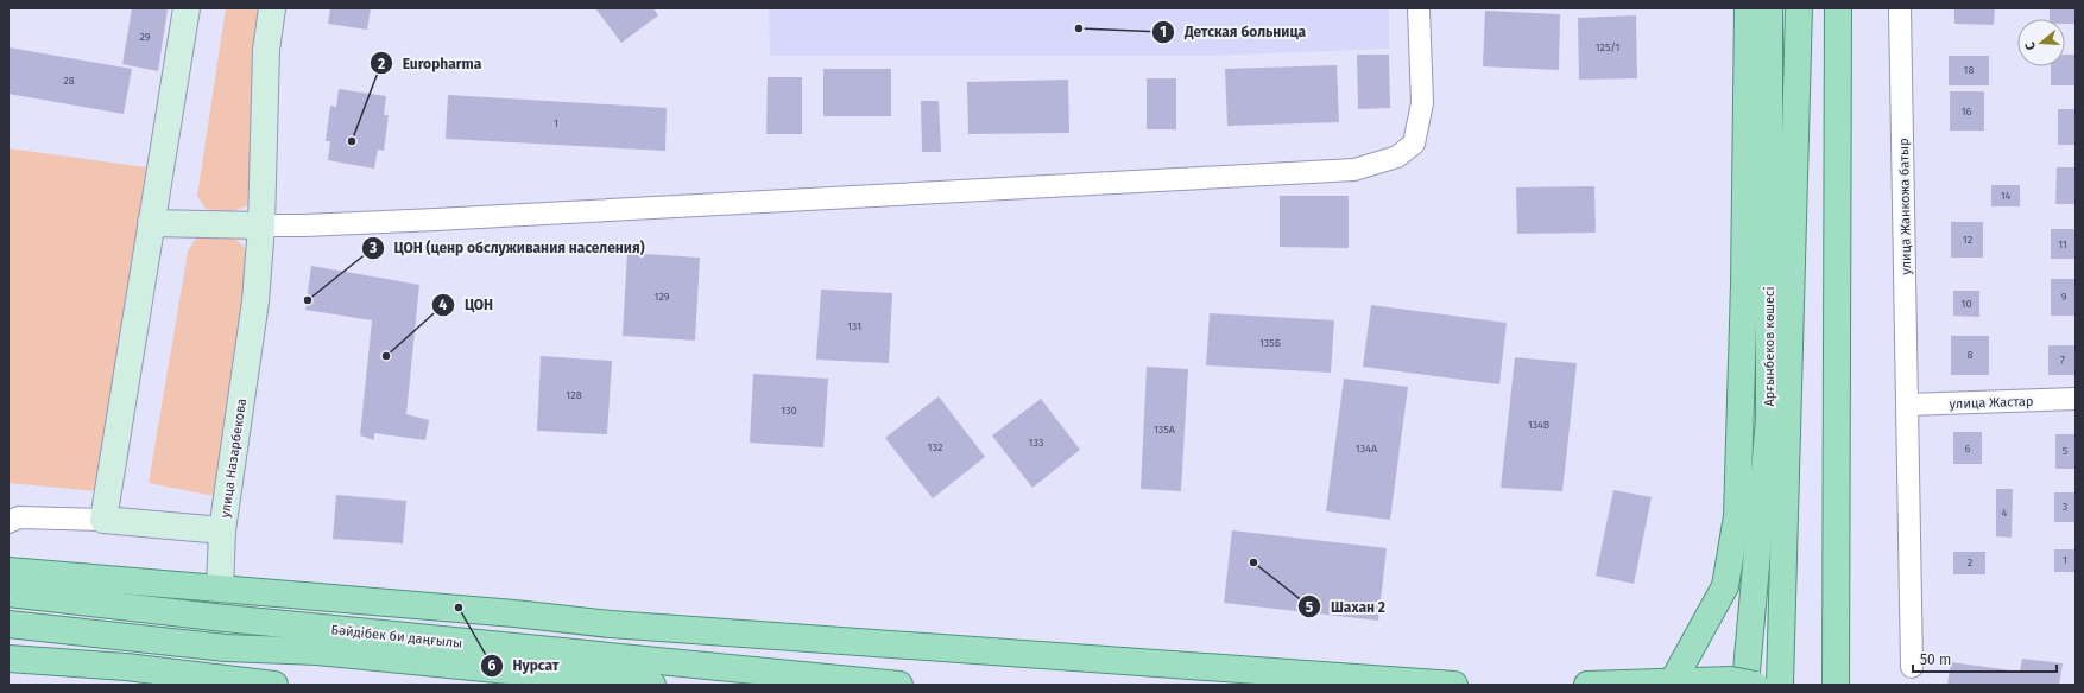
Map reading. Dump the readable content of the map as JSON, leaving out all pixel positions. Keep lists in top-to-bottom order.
{
  "streets": {
    "main road": ["Арғынбеков көшесі", "Бәйдібек би даңғылы"],
    "street": ["улица Жанкожа батыр", "улица Жастар", "улица Назарбекова"]
  },
  "crossings": [
    ["улица Жанкожа батыр", "улица Жастар"]
  ],
  "places": [
    "Детская больница",
    "Europharma",
    "ЦОН (ценр обслуживания населения)",
    "ЦОН",
    "Шахан 2",
    "Нурсат"
  ],
  "house_numbers": [
    "29",
    "125/1",
    "18",
    "28",
    "16",
    "1",
    "14",
    "12",
    "11",
    "129",
    "9",
    "10",
    "131",
    "135Б",
    "8",
    "7",
    "128",
    "130",
    "134В",
    "135А",
    "133",
    "132",
    "134А",
    "6",
    "5",
    "3",
    "4",
    "1",
    "2"
  ],
  "scale_bar": "50 m",
  "north": "left"
}
